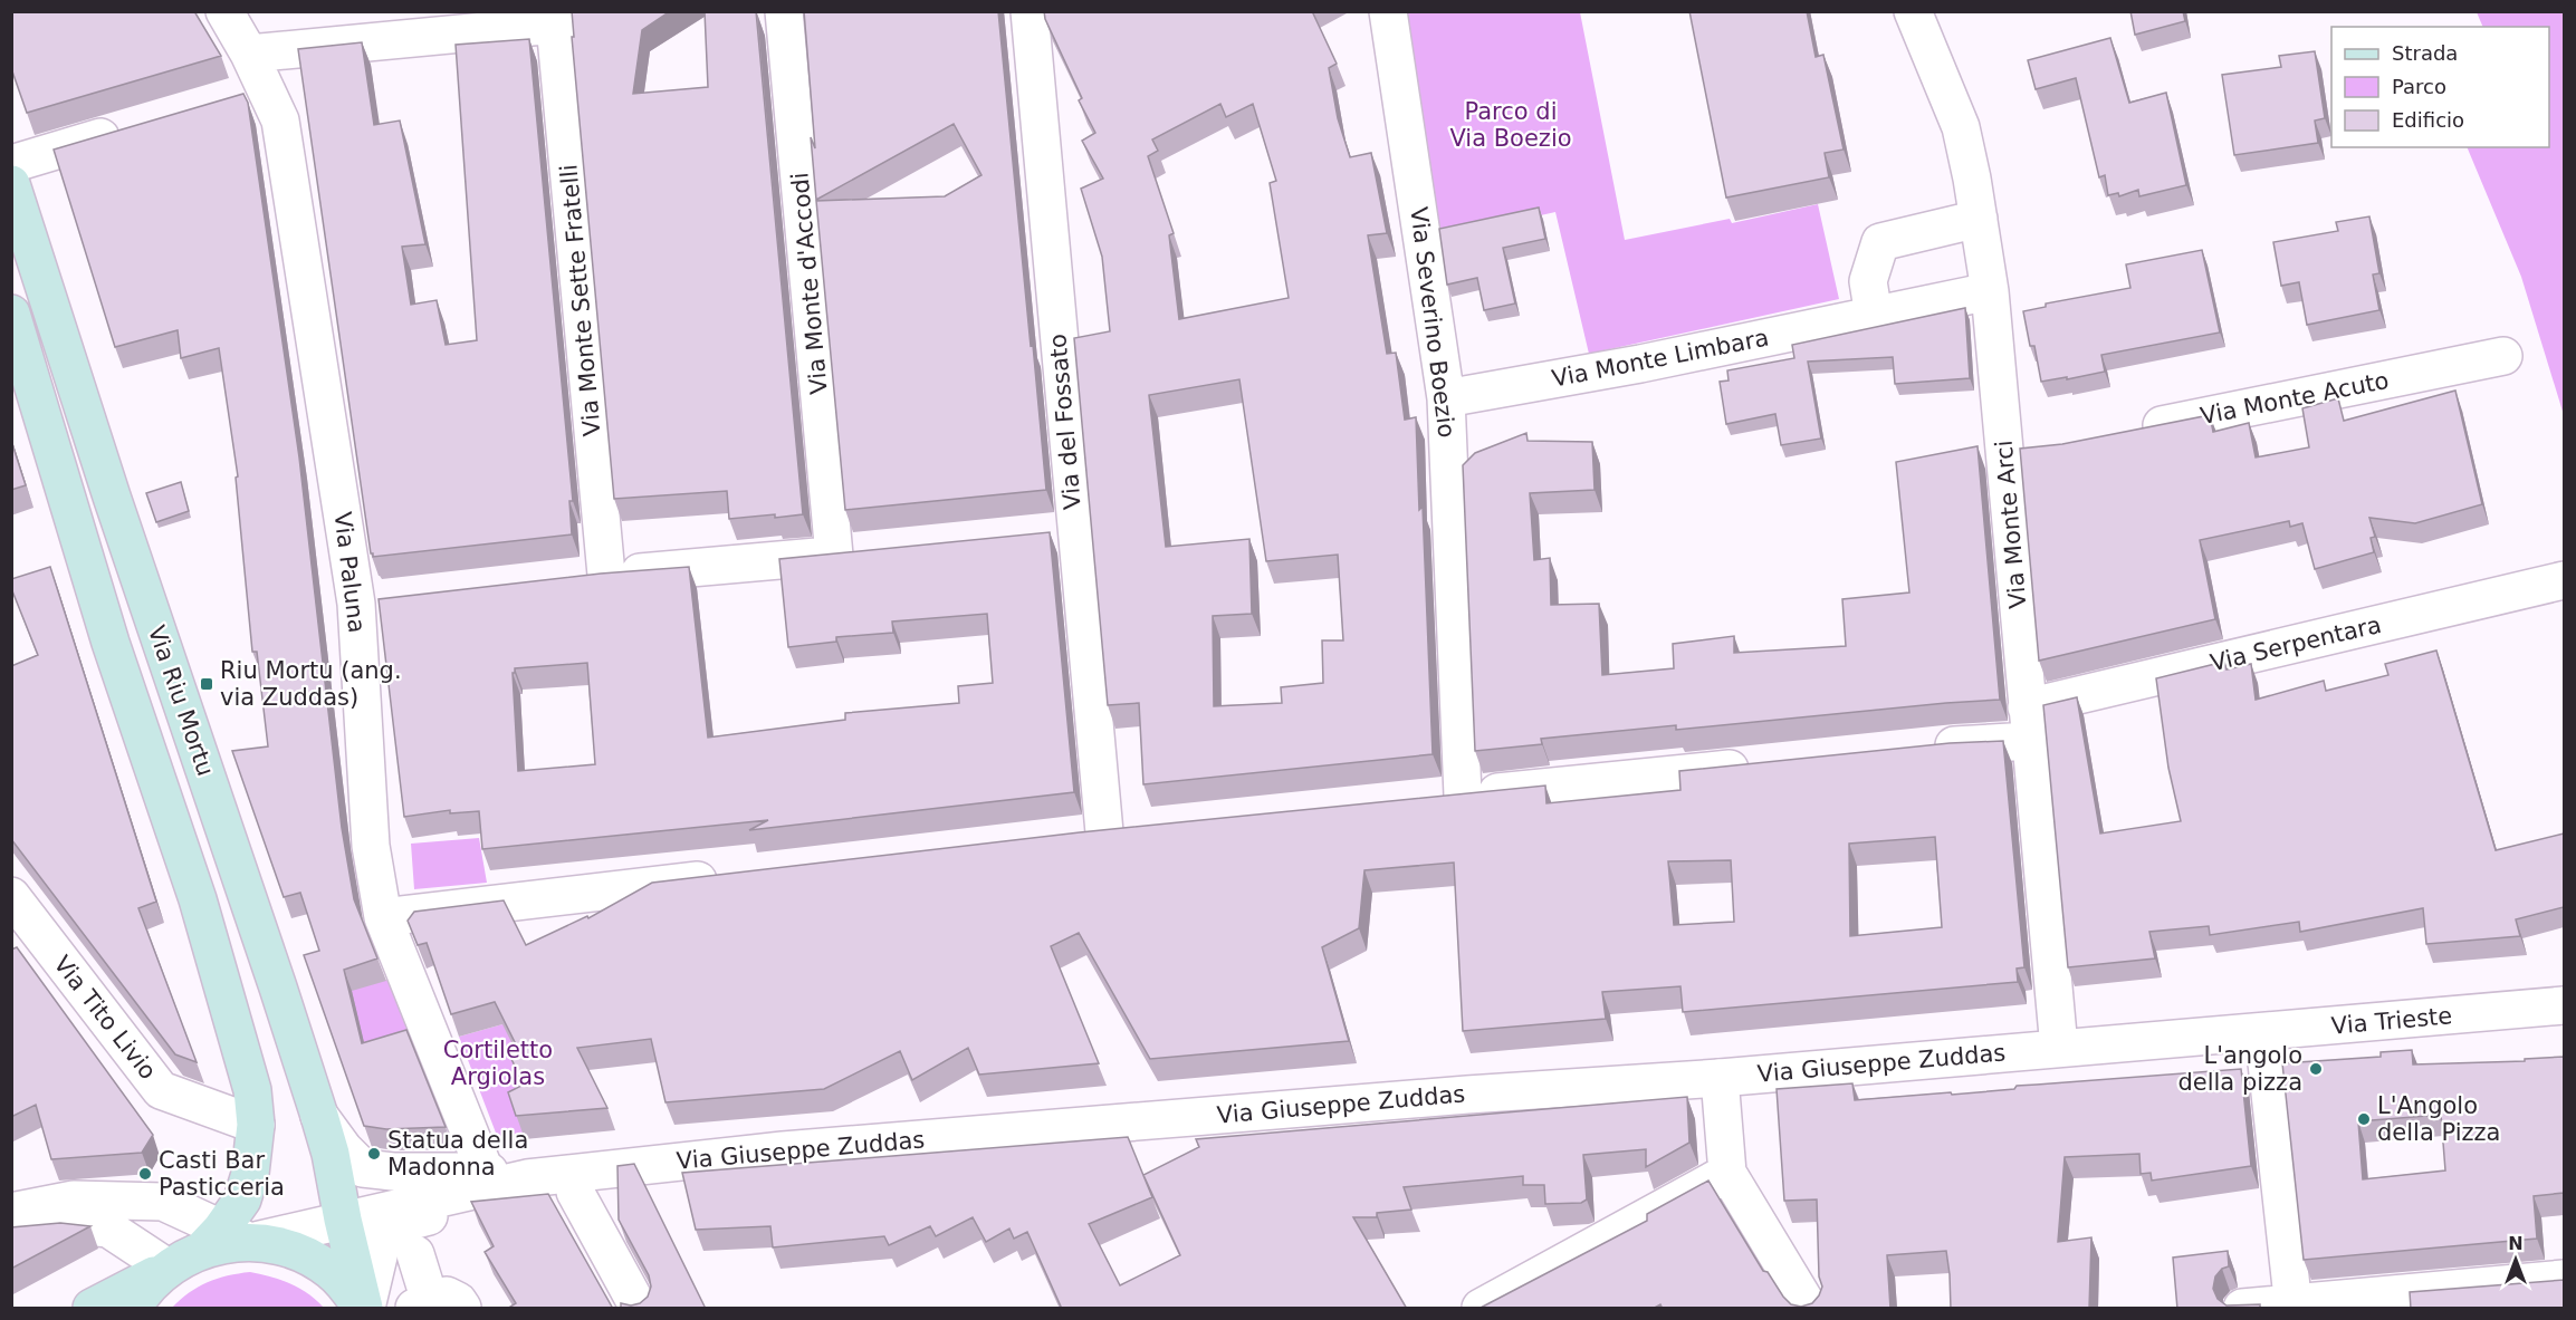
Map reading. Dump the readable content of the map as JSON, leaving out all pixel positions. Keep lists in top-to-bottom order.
{
  "streets": {
    "main road": ["Via Riu Mortu"],
    "street": [
      "Via Monte d'Accodi",
      "Via Monte Sette Fratelli",
      "Via Severino Boezio",
      "Via Monte Limbara",
      "Via Monte Acuto",
      "Via del Fossato",
      "Via Monte Arci",
      "Via Paluna",
      "Via Serpentara",
      "Via Tito Livio",
      "Via Trieste",
      "Via Giuseppe Zuddas"
    ]
  },
  "crossings": [
    ["Via Monte d'Accodi", "Via Monte Sette Fratelli"],
    ["Via Severino Boezio", "Via Monte Limbara"],
    ["Via Monte Limbara", "Via Monte Arci"],
    ["Via Monte Arci", "Via Serpentara"],
    ["Via Monte Arci", "Via Trieste"],
    ["Via Monte Arci", "Via Giuseppe Zuddas"],
    ["Via Paluna", "Via Giuseppe Zuddas"],
    ["Via Riu Mortu", "Via Tito Livio"],
    ["Via Riu Mortu", "Via Giuseppe Zuddas"],
    ["Via Trieste", "Via Giuseppe Zuddas"]
  ],
  "parks": ["Parco di Via Boezio", "Cortiletto Argiolas"],
  "places": {
    "transit": ["Riu Mortu (ang. via Zuddas)"],
    "other": [
      "L'angolo della pizza",
      "L'Angolo della Pizza",
      "Statua della Madonna",
      "Casti Bar Pasticceria"
    ]
  },
  "legend": ["Strada", "Parco", "Edificio"],
  "north": "top"
}
